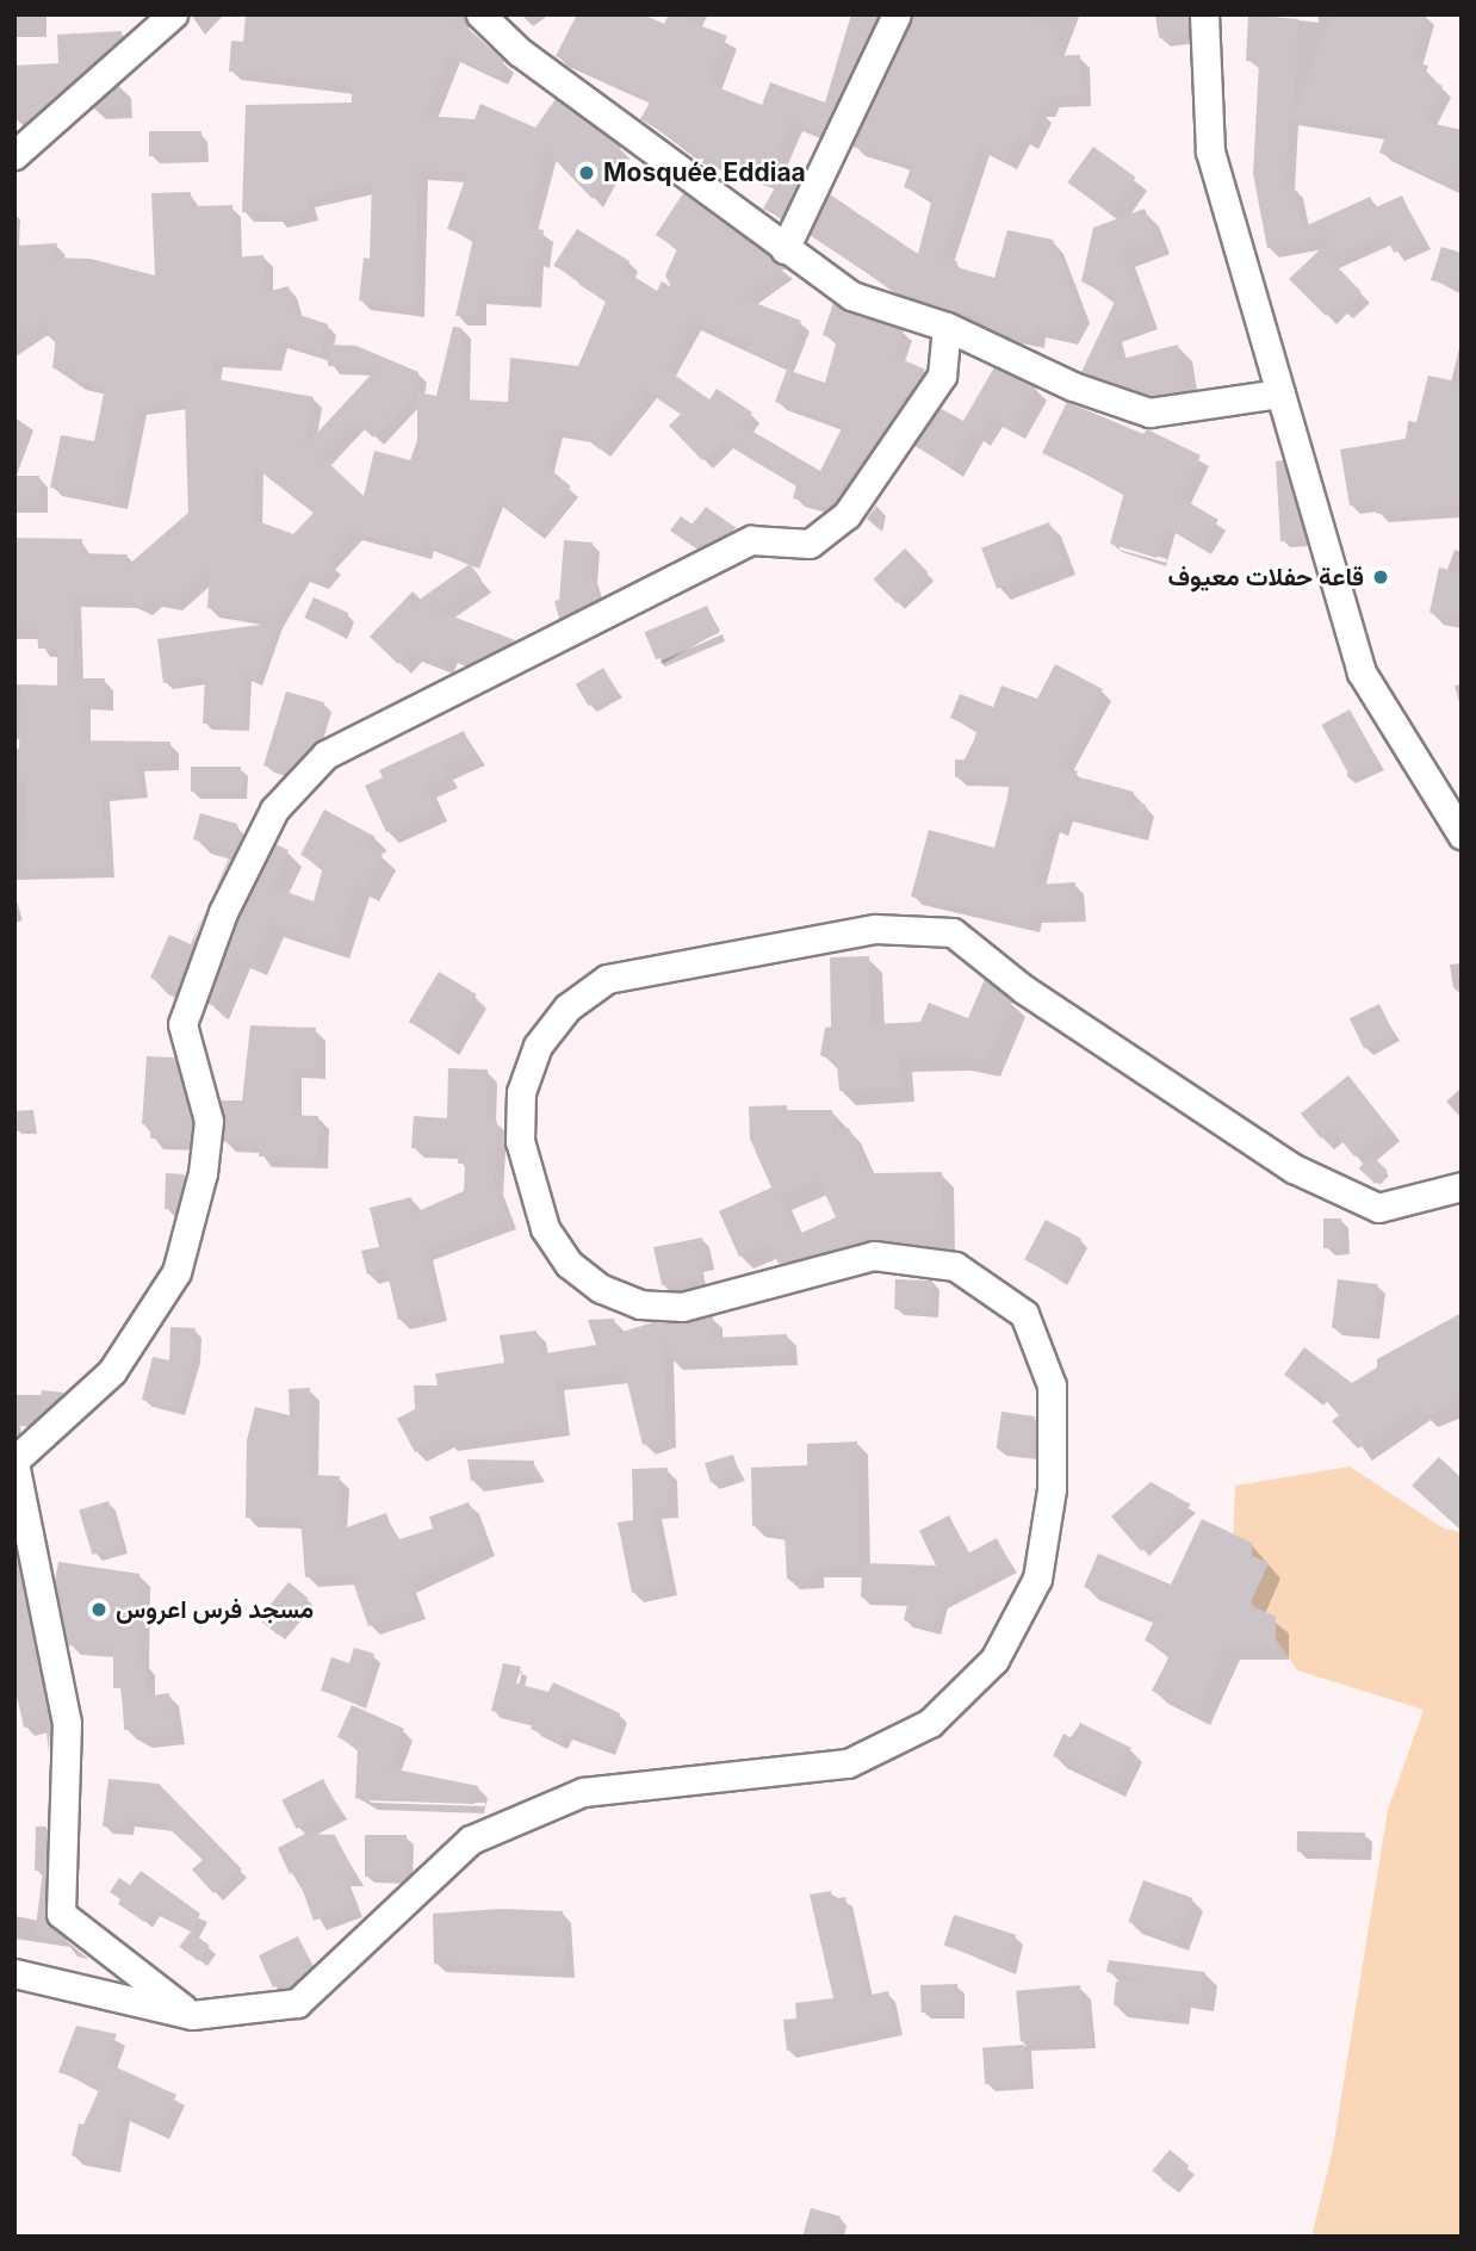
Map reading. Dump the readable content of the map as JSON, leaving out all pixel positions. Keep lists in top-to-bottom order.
{
  "places": ["Mosquée Eddiaa", "قاعة حفلات معيوف", "مسجد فرس اعروس"]
}
